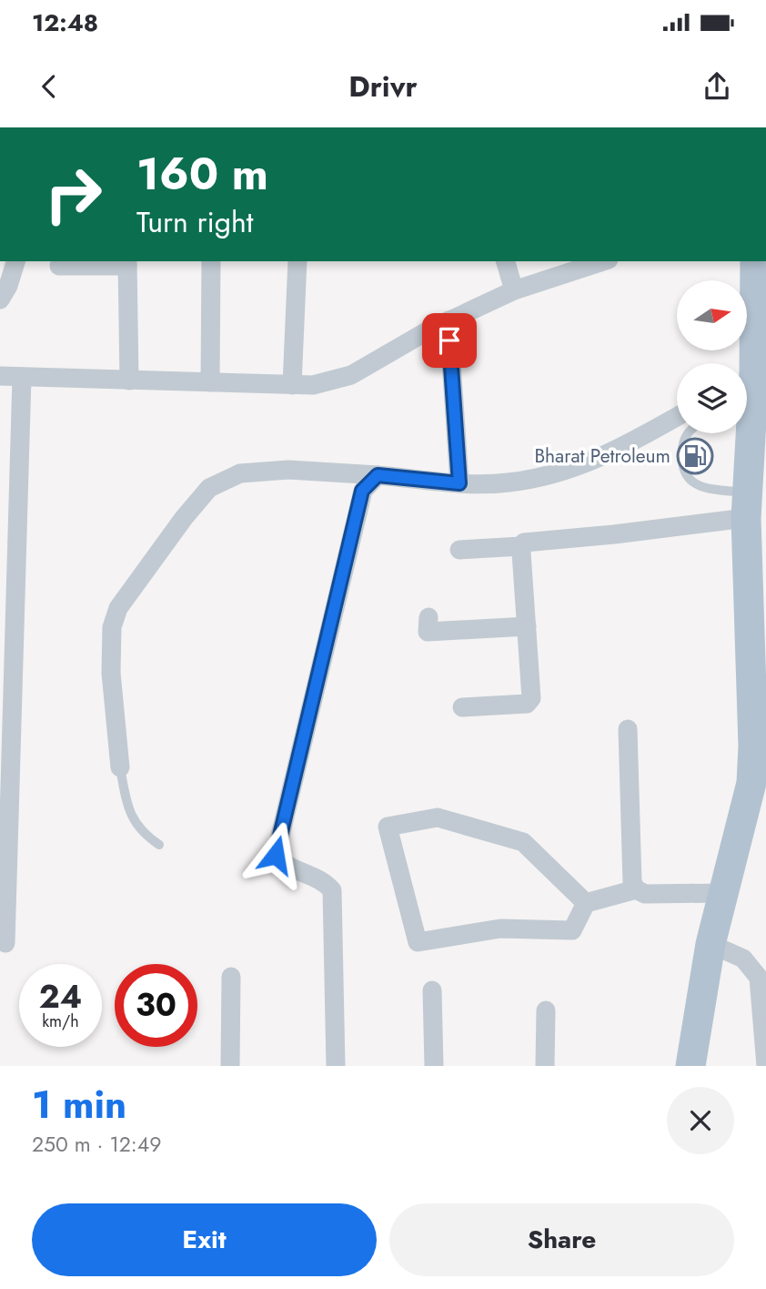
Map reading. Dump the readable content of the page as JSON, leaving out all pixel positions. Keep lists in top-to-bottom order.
{
  "places": {
    "fuel station": ["Bharat Petroleum"]
  },
  "north": "right",
  "page": {
    "status": "12:48",
    "header": "Drivr",
    "turn": ["160 m", "Turn right"],
    "speed": "24 km/h",
    "limit": "30",
    "heading": ["1 min", "250 m · 12:49"],
    "buttons": ["Exit", "Share"]
  }
}
